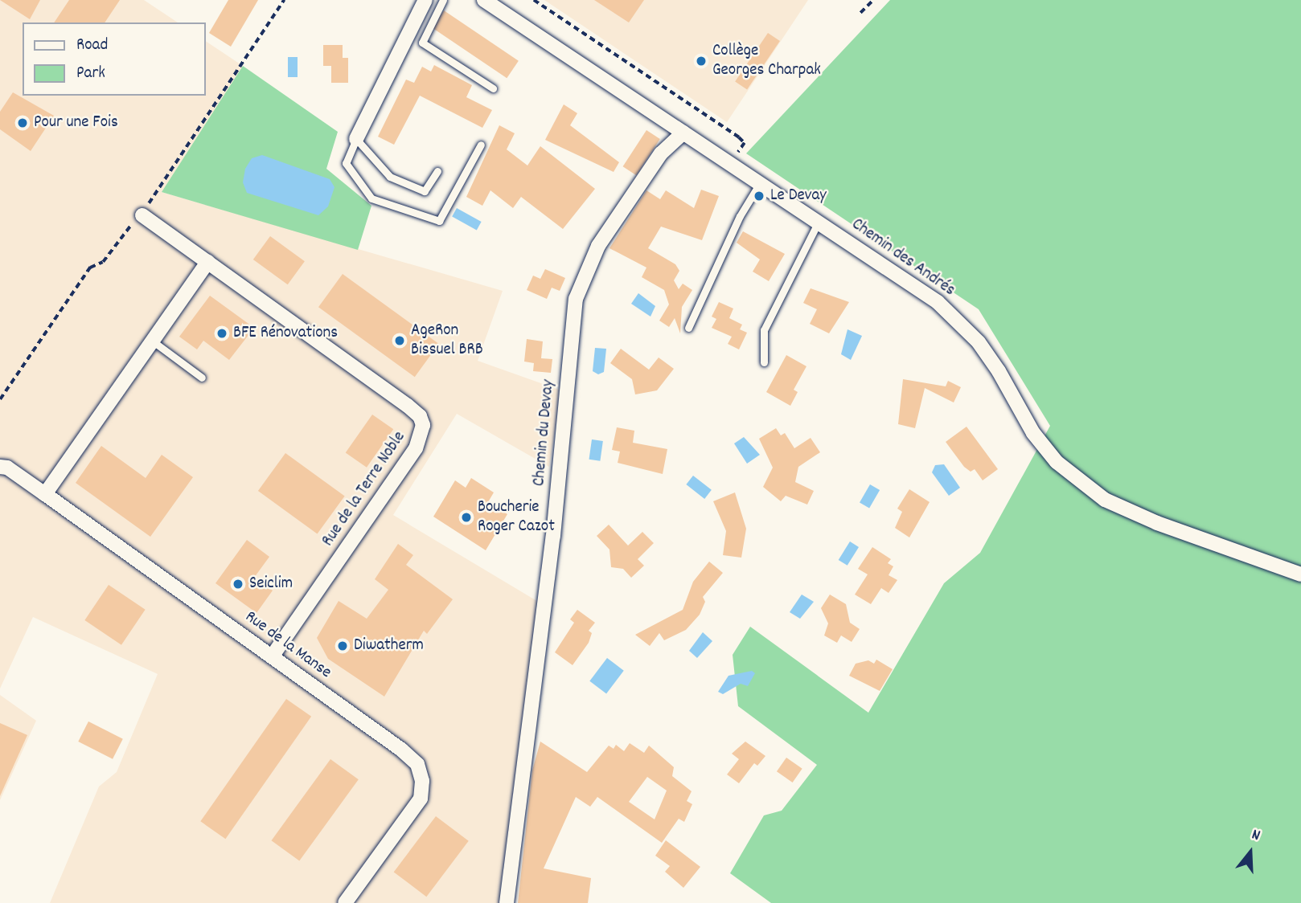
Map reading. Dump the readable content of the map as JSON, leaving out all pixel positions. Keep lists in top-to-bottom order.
{
  "streets": {
    "street": [
      "Chemin des Andrés",
      "Chemin du Devay",
      "Rue de la Terre Noble",
      "Rue de la Manse"
    ]
  },
  "crossings": [
    ["Chemin des Andrés", "Chemin du Devay"],
    ["Rue de la Terre Noble", "Rue de la Manse"]
  ],
  "places": [
    "Collège Georges Charpak",
    "Pour une Fois",
    "Le Devay",
    "BFE Rénovations",
    "AgeRon Bissuel BRB",
    "Boucherie Roger Cazot",
    "Seiclim",
    "Diwatherm"
  ],
  "legend": ["Road", "Park"],
  "north": "top"
}
